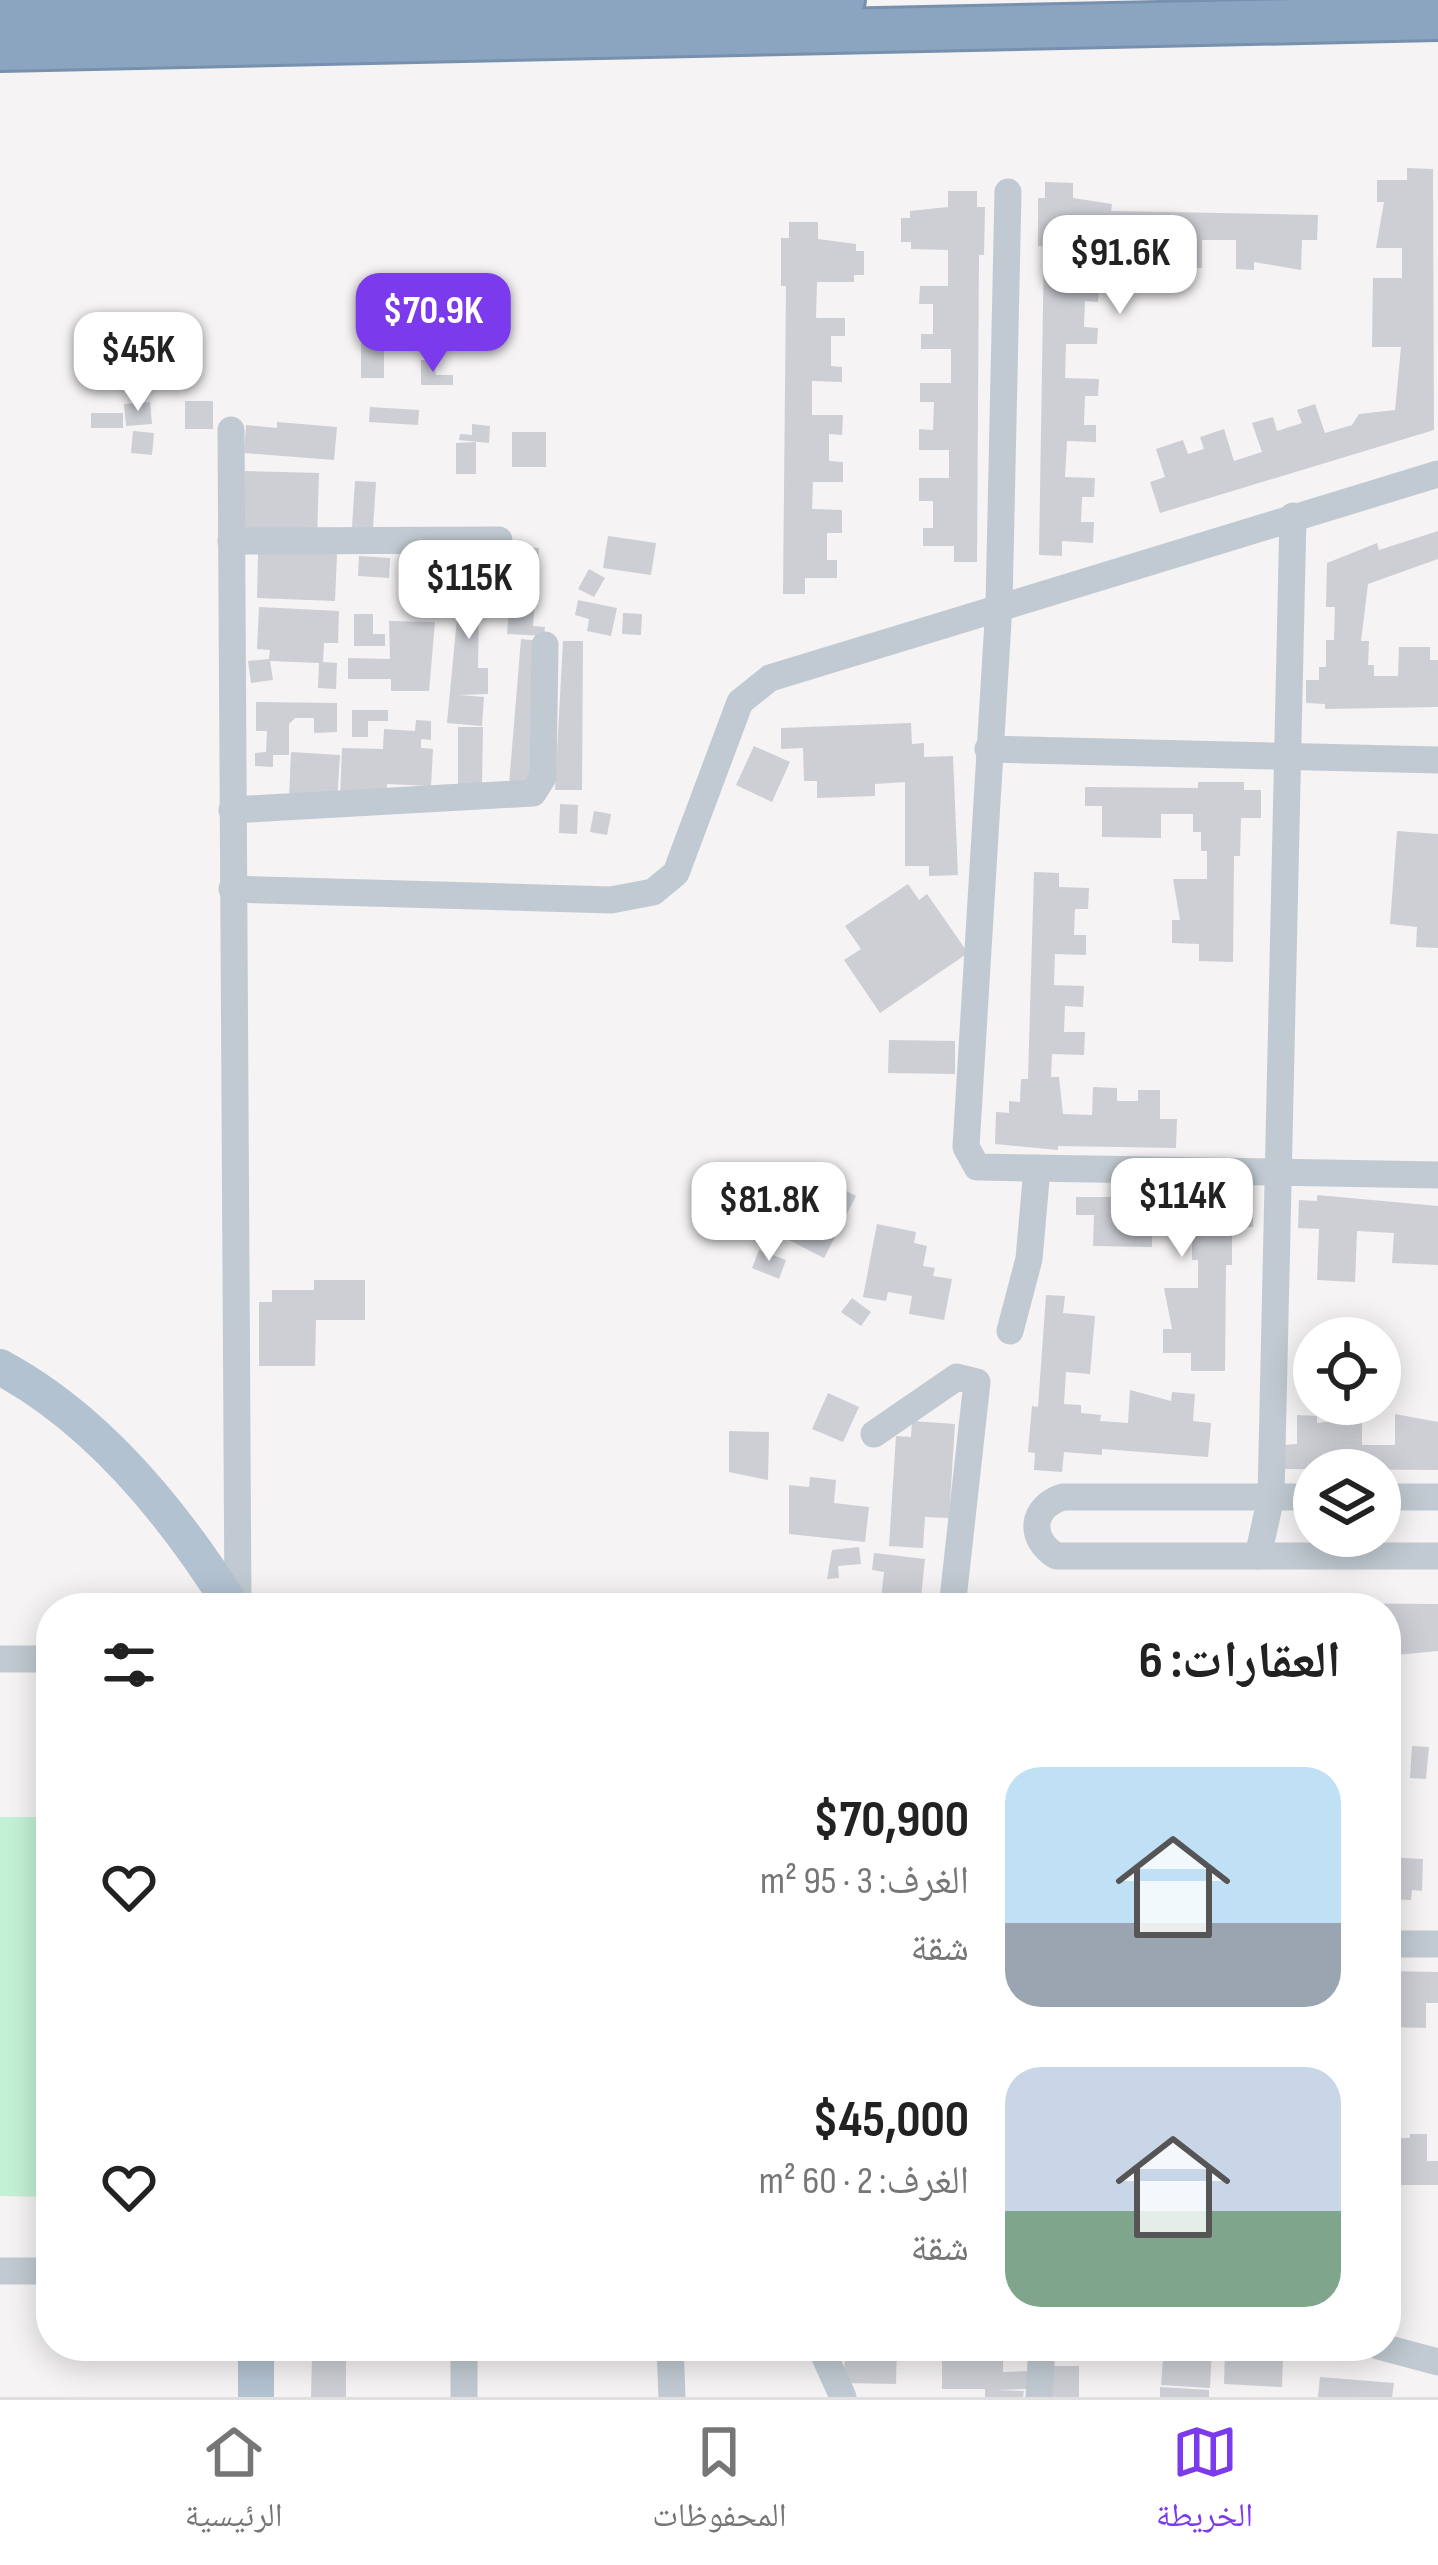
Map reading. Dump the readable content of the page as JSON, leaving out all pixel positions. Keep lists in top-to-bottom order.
{
  "page": {
    "price": [
      "$91.6K",
      "$70.9K",
      "$45K",
      "$115K",
      "$114K",
      "$81.8K"
    ],
    "heading": "العقارات: 6",
    "list": [
      {
        "name": "$70,900",
        "note": "الغرف: 3 · 95 m² · شقة"
      },
      {
        "name": "$45,000",
        "note": "الغرف: 2 · 60 m² · شقة"
      }
    ],
    "tabs": ["الخريطة", "المحفوظات", "الرئيسية"]
  }
}
